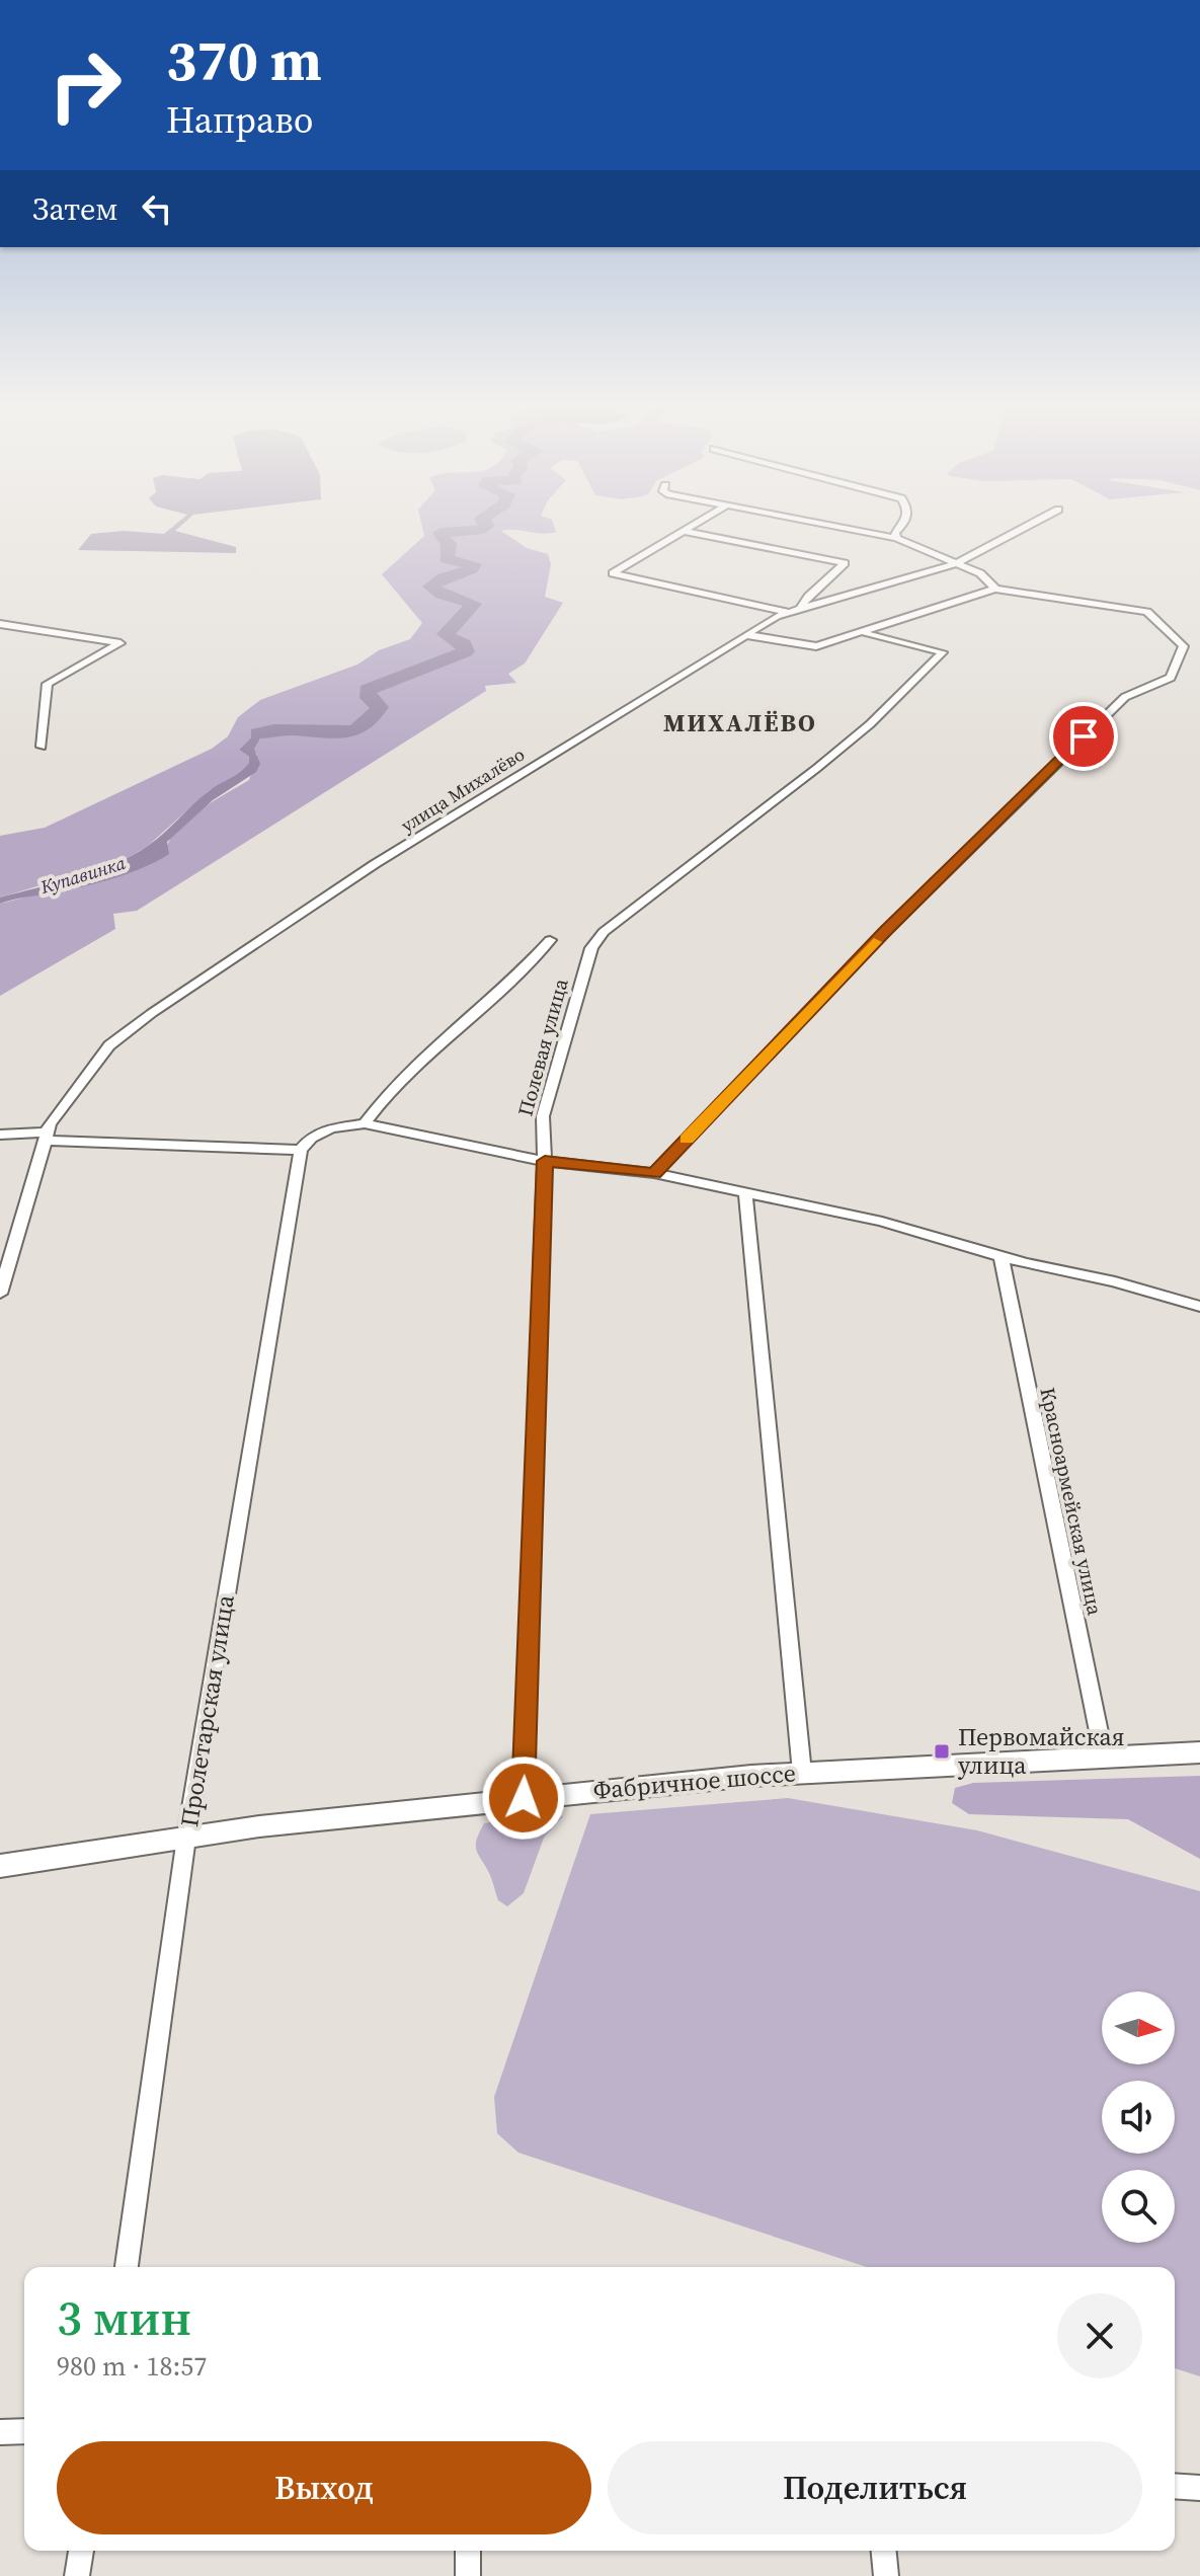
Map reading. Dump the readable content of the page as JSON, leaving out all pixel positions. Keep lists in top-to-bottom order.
{
  "streets": {
    "main road": ["Фабричное шоссе"],
    "street": [
      "улица Михалёво",
      "Полевая улица",
      "Красноармейская улица",
      "Пролетарская улица"
    ]
  },
  "crossings": [
    ["улица Михалёво", "Полевая улица"],
    ["Полевая улица", "Фабричное шоссе"],
    ["Красноармейская улица", "Фабричное шоссе"],
    ["Пролетарская улица", "Фабричное шоссе"]
  ],
  "districts": ["МИХАЛЁВО"],
  "water": ["Купавинка"],
  "places": {
    "transit": ["Первомайская улица"]
  },
  "north": "right",
  "page": {
    "turn": ["370 m", "Направо"],
    "then": "Затем",
    "heading": ["3 мин", "980 m · 18:57"],
    "buttons": ["Выход", "Поделиться"]
  }
}
